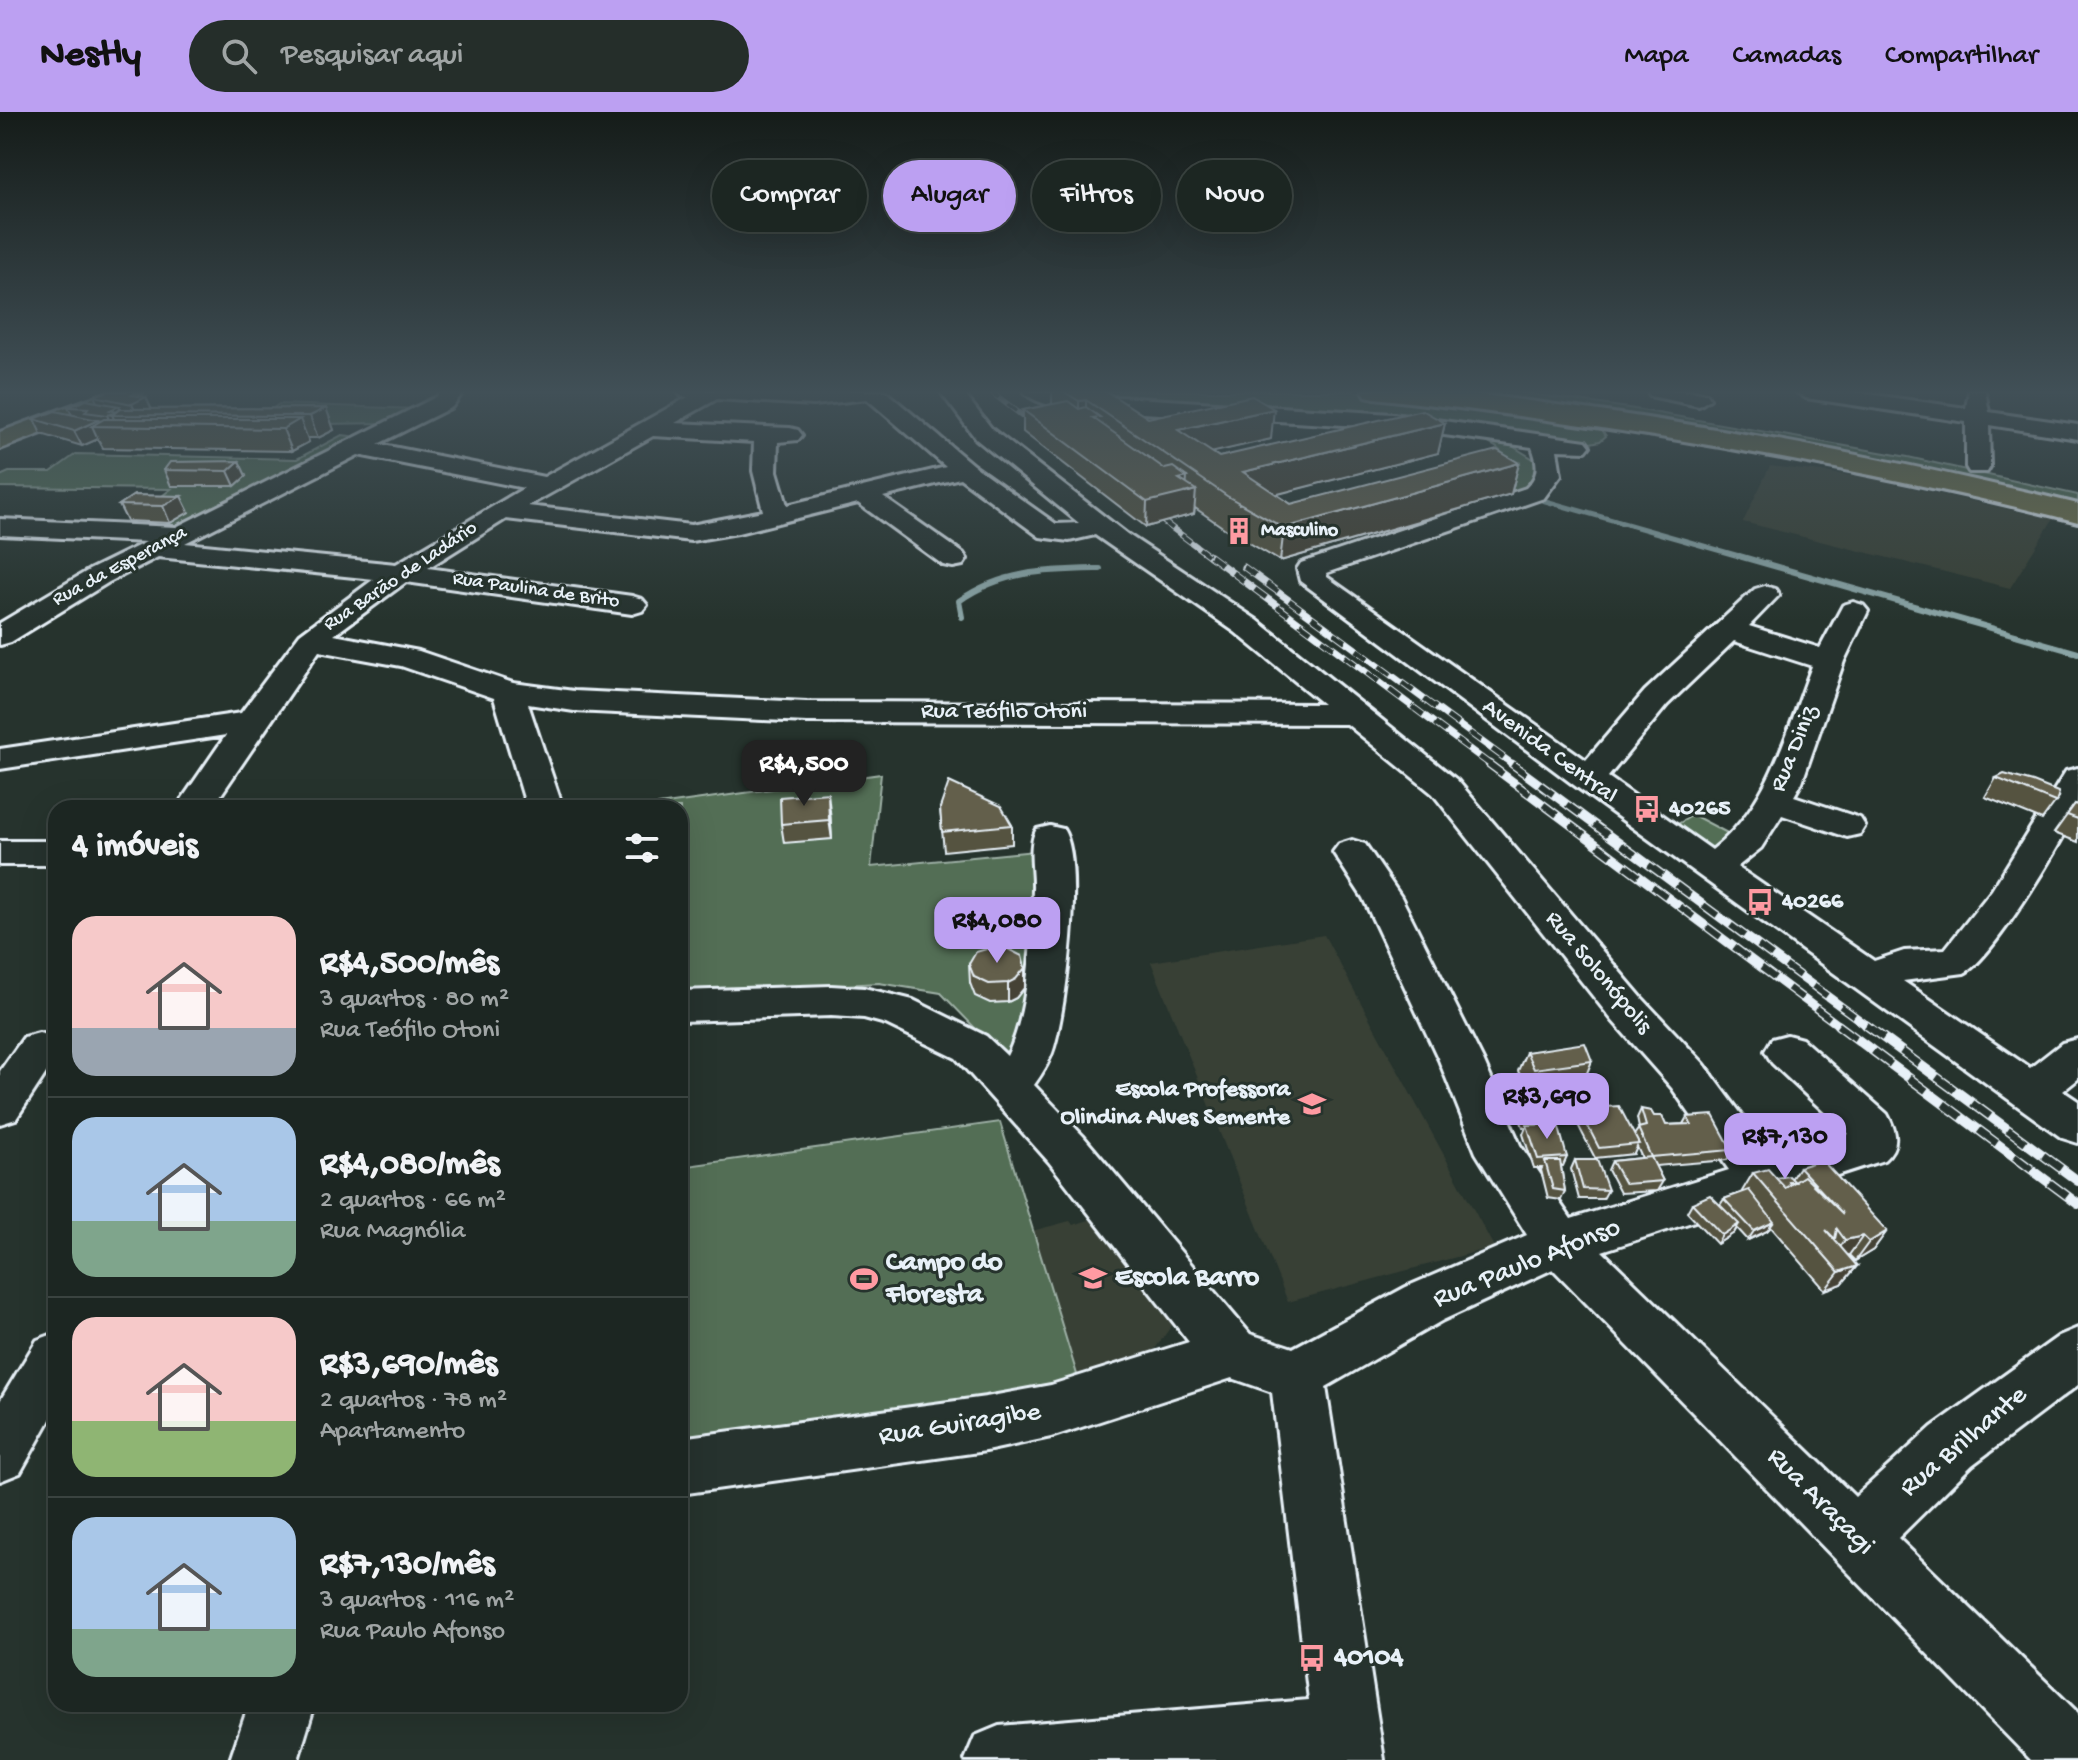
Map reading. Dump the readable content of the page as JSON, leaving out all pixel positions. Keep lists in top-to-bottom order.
{
  "streets": {
    "street": [
      "Rua da Esperança",
      "Rua Barão de Ladário",
      "Rua Paulina de Brito",
      "Rua Teófilo Otoni",
      "Rua Diniz",
      "Avenida Central",
      "Rua Solonópolis",
      "Rua Paulo Afonso",
      "Rua Guiragibe",
      "Rua Brilhante",
      "Rua Araçagi"
    ]
  },
  "crossings": [
    ["Rua da Esperança", "Rua Paulina de Brito"],
    ["Rua Barão de Ladário", "Rua Paulina de Brito"],
    ["Rua Barão de Ladário", "Rua Teófilo Otoni"],
    ["Rua Teófilo Otoni", "Rua Solonópolis"],
    ["Rua Diniz", "Avenida Central"],
    ["Rua Solonópolis", "Rua Paulo Afonso"],
    ["Rua Paulo Afonso", "Rua Araçagi"],
    ["Rua Brilhante", "Rua Araçagi"]
  ],
  "places": {
    "building": ["Masculino"],
    "bus stop": ["40265", "40266", "40104"],
    "school or university": ["Escola Professora Olindina Alves Semente", "Escola Barro"],
    "sports": ["Campo do Floresta"]
  },
  "page": {
    "header": "Nestly",
    "search": "Pesquisar aqui",
    "nav": ["Mapa", "Camadas", "Compartilhar"],
    "chip": [
      "Comprar",
      "Alugar",
      "Filtros",
      "Novo"
    ],
    "price": [
      "R$4,500",
      "R$4,080",
      "R$3,690",
      "R$7,130"
    ],
    "heading": "4 imóveis",
    "list": [
      {
        "name": "R$4,500/mês",
        "note": "3 quartos · 80 m² · Rua Teófilo Otoni"
      },
      {
        "name": "R$4,080/mês",
        "note": "2 quartos · 66 m² · Rua Magnólia"
      },
      {
        "name": "R$3,690/mês",
        "note": "2 quartos · 78 m² · Apartamento"
      },
      {
        "name": "R$7,130/mês",
        "note": "3 quartos · 116 m² · Rua Paulo Afonso"
      }
    ]
  }
}
